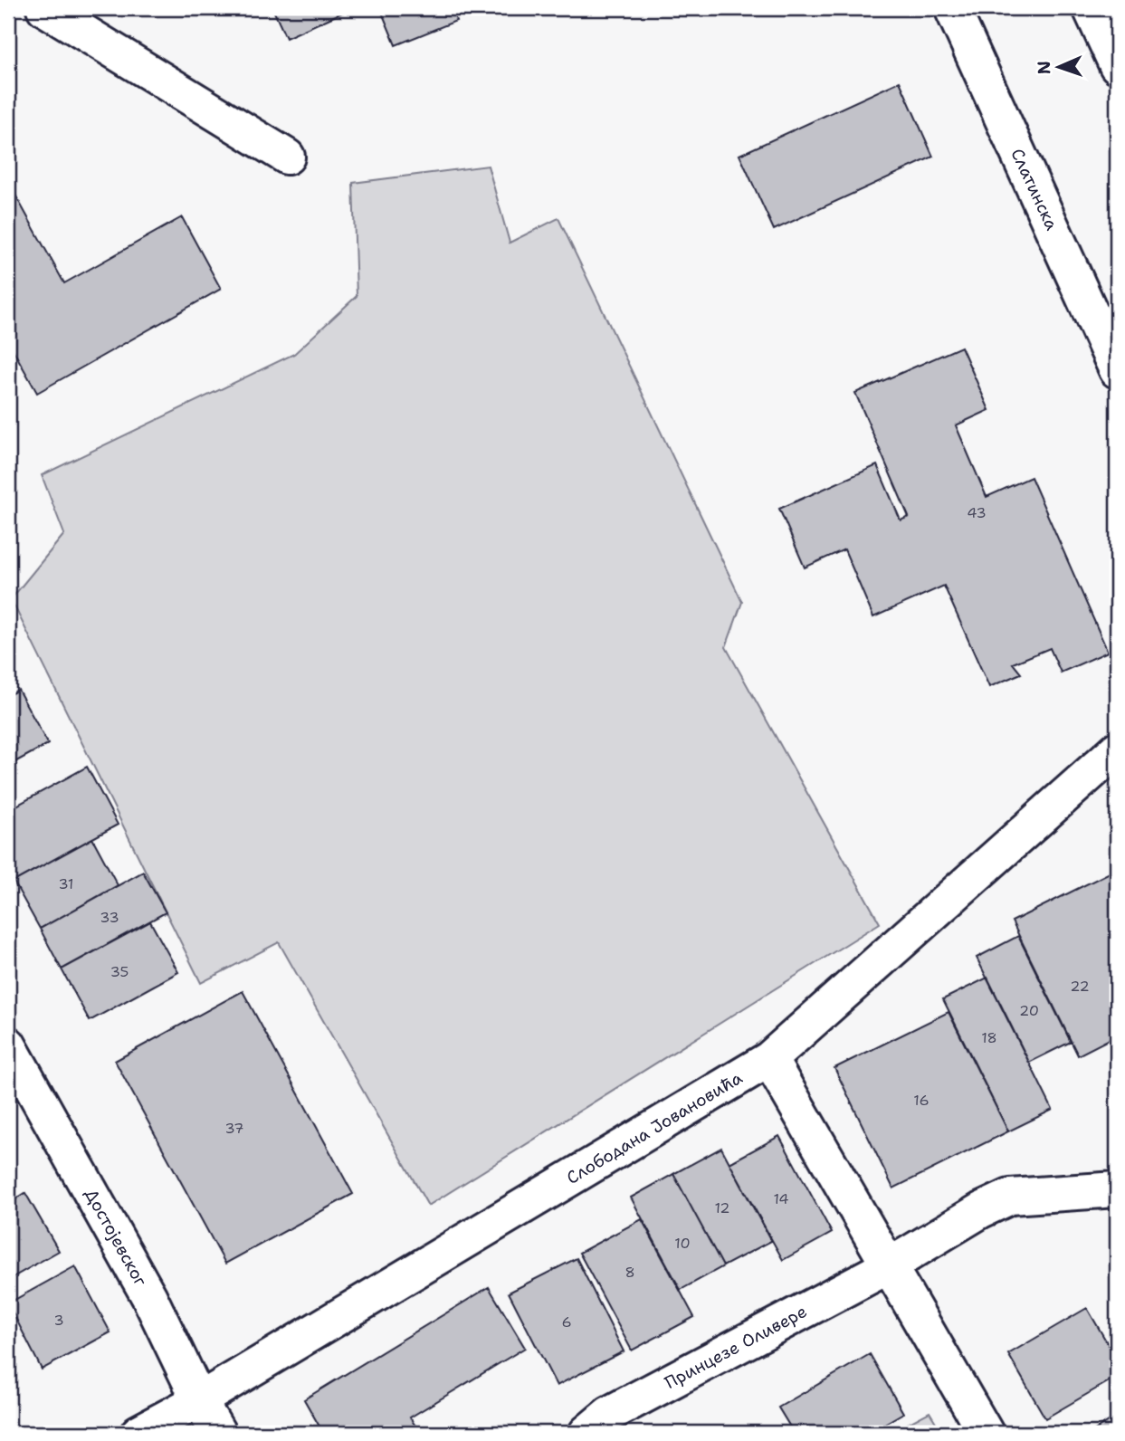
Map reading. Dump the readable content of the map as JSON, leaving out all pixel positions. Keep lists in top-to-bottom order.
{
  "streets": {
    "street": [
      "Слатинска",
      "Слободана Јовановића",
      "Достојевског",
      "Принцезе Оливере"
    ]
  },
  "crossings": [
    ["Слободана Јовановића", "Достојевског"]
  ],
  "house_numbers": [
    "43",
    "31",
    "33",
    "35",
    "22",
    "20",
    "18",
    "16",
    "37",
    "14",
    "12",
    "10",
    "8",
    "3",
    "6"
  ],
  "north": "left"
}
